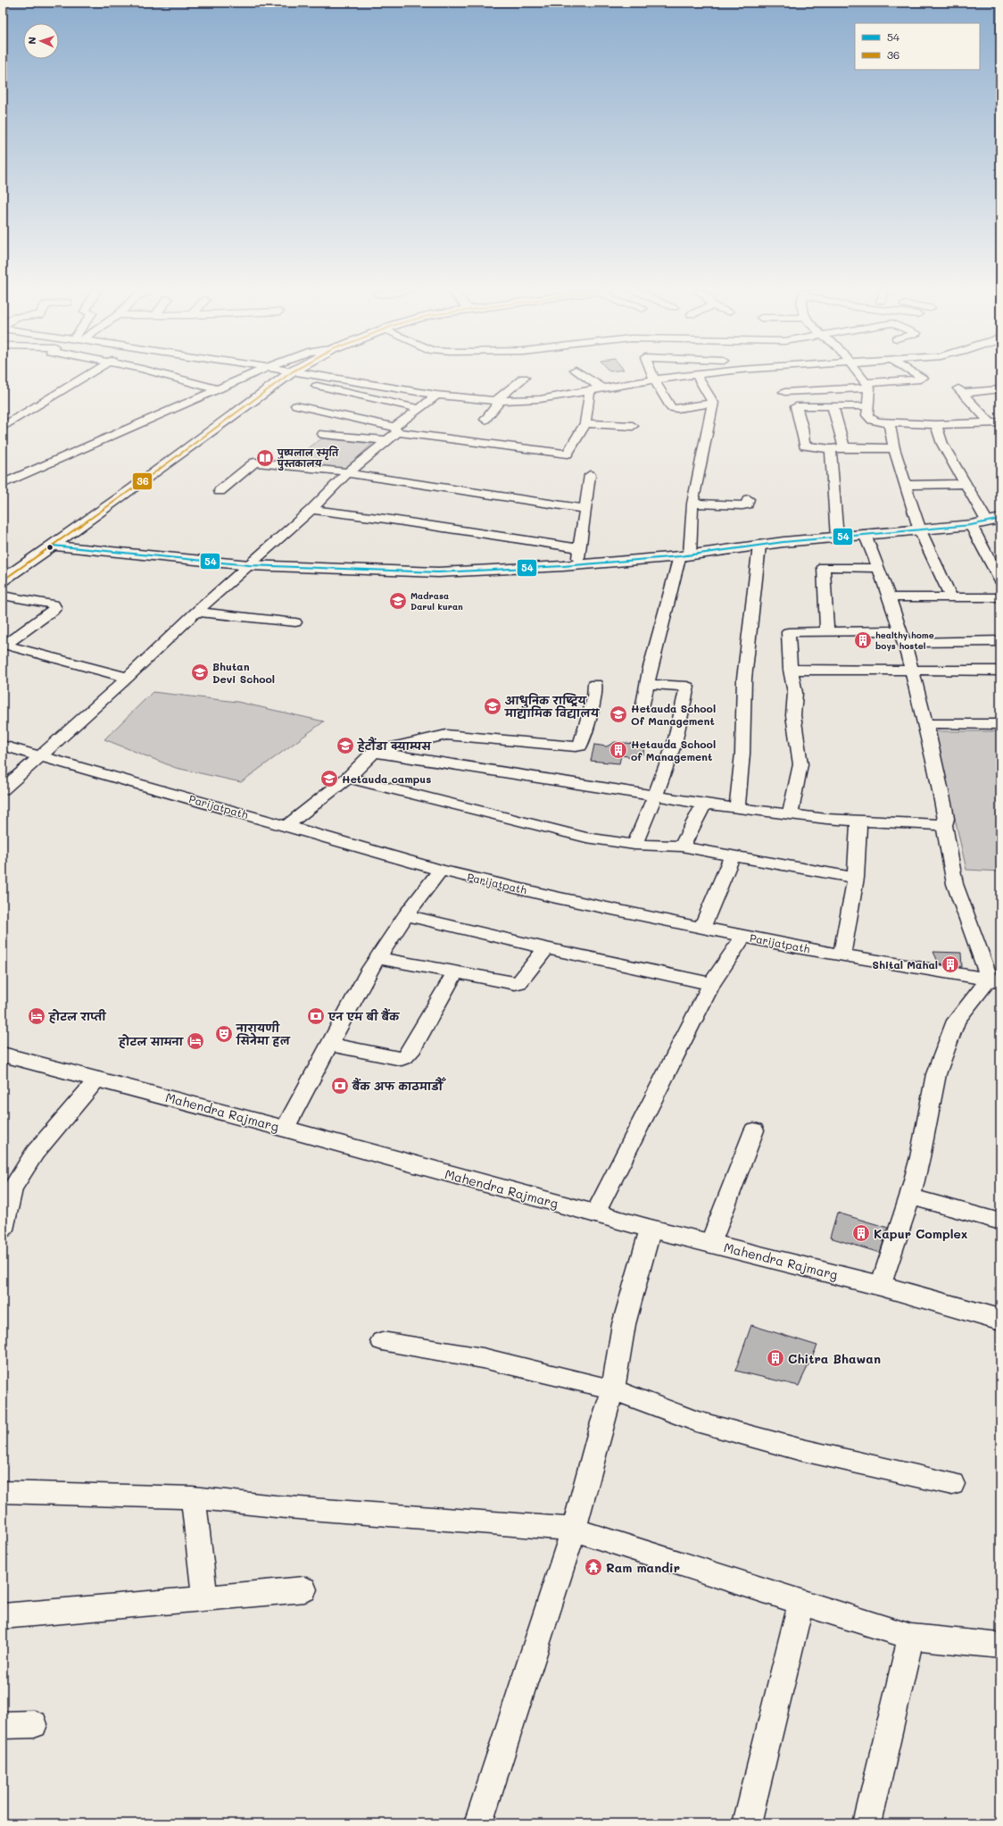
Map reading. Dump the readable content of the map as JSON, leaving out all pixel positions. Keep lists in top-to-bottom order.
{
  "streets": {
    "main road": ["Mahendra Rajmarg"],
    "street": ["Parijatpath"]
  },
  "places": {
    "library": ["पुष्पलाल स्मृति पुस्तकालय"],
    "school or university": [
      "Madrasa Darul kuran",
      "Bhutan Devi School",
      "आधुनिक राष्ट्रिय माद्यामिक विद्यालय",
      "Hetauda School Of Management",
      "हेटौंडा क्याम्पस",
      "Hetauda campus"
    ],
    "building": [
      "healthy home boys hostel",
      "Hetauda School of Management",
      "Shital Mahal",
      "Kapur Complex",
      "Chitra Bhawan"
    ],
    "hotel": ["होटल राप्ती", "होटल सामना"],
    "bank": ["एन एम बी बैंक", "बैंक अफ काठमाडौँ"],
    "theatre": ["नारायणी सिनेमा हल"],
    "temple": ["Ram mandir"]
  },
  "lines": ["transit line 36", "transit line 54"],
  "legend": ["54", "36"],
  "north": "left"
}
